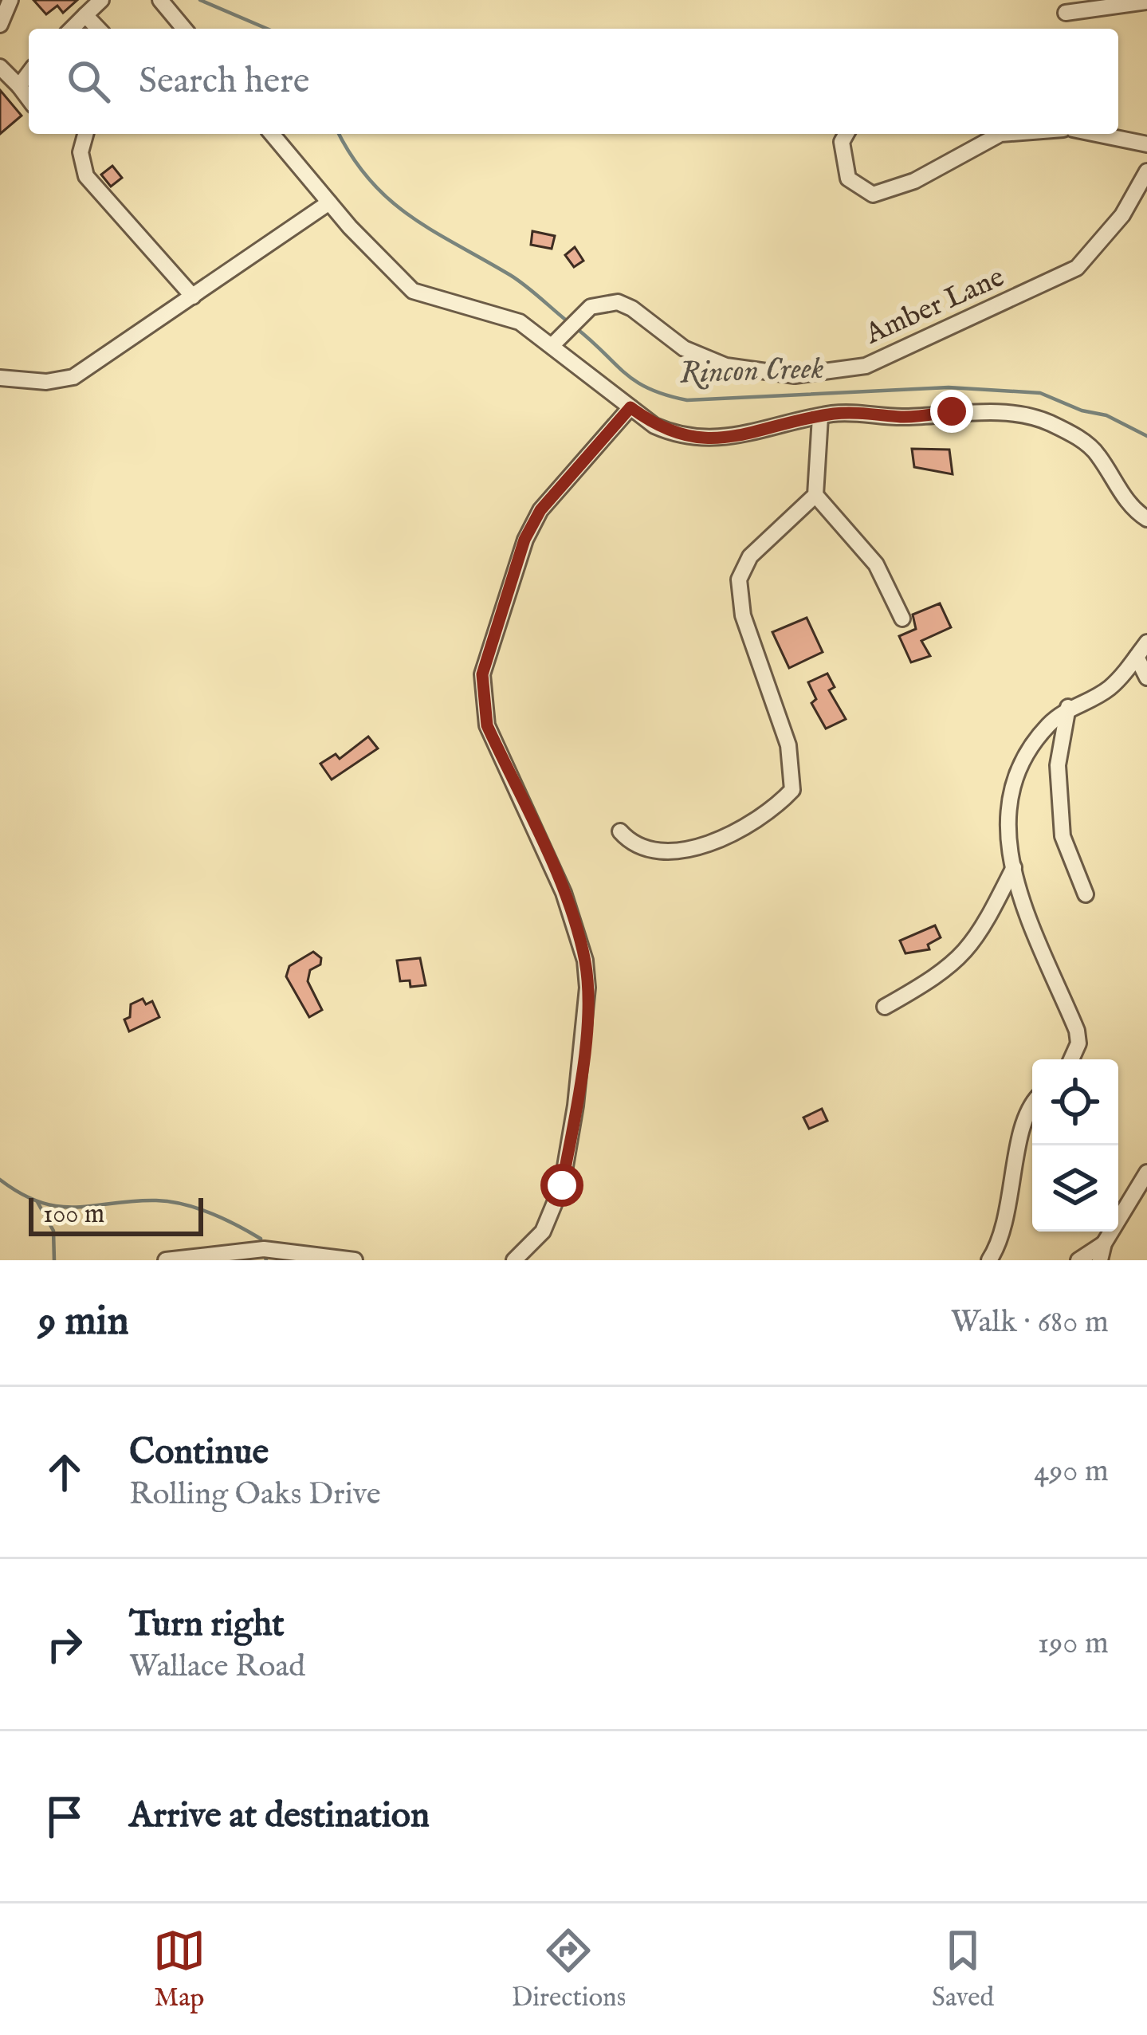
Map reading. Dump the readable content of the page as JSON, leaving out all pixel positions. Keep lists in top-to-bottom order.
{
  "streets": {
    "street": ["Amber Lane"]
  },
  "water": ["Rincon Creek"],
  "scale_bar": "100 m",
  "page": {
    "search": "Search here",
    "scale": "100 m",
    "heading": ["9 min", "Walk · 680 m"],
    "list": [
      ["Continue", "Rolling Oaks Drive", "490 m"],
      ["Turn right", "Wallace Road", "190 m"],
      "Arrive at destination"
    ],
    "nav": ["Map", "Directions", "Saved"]
  }
}
